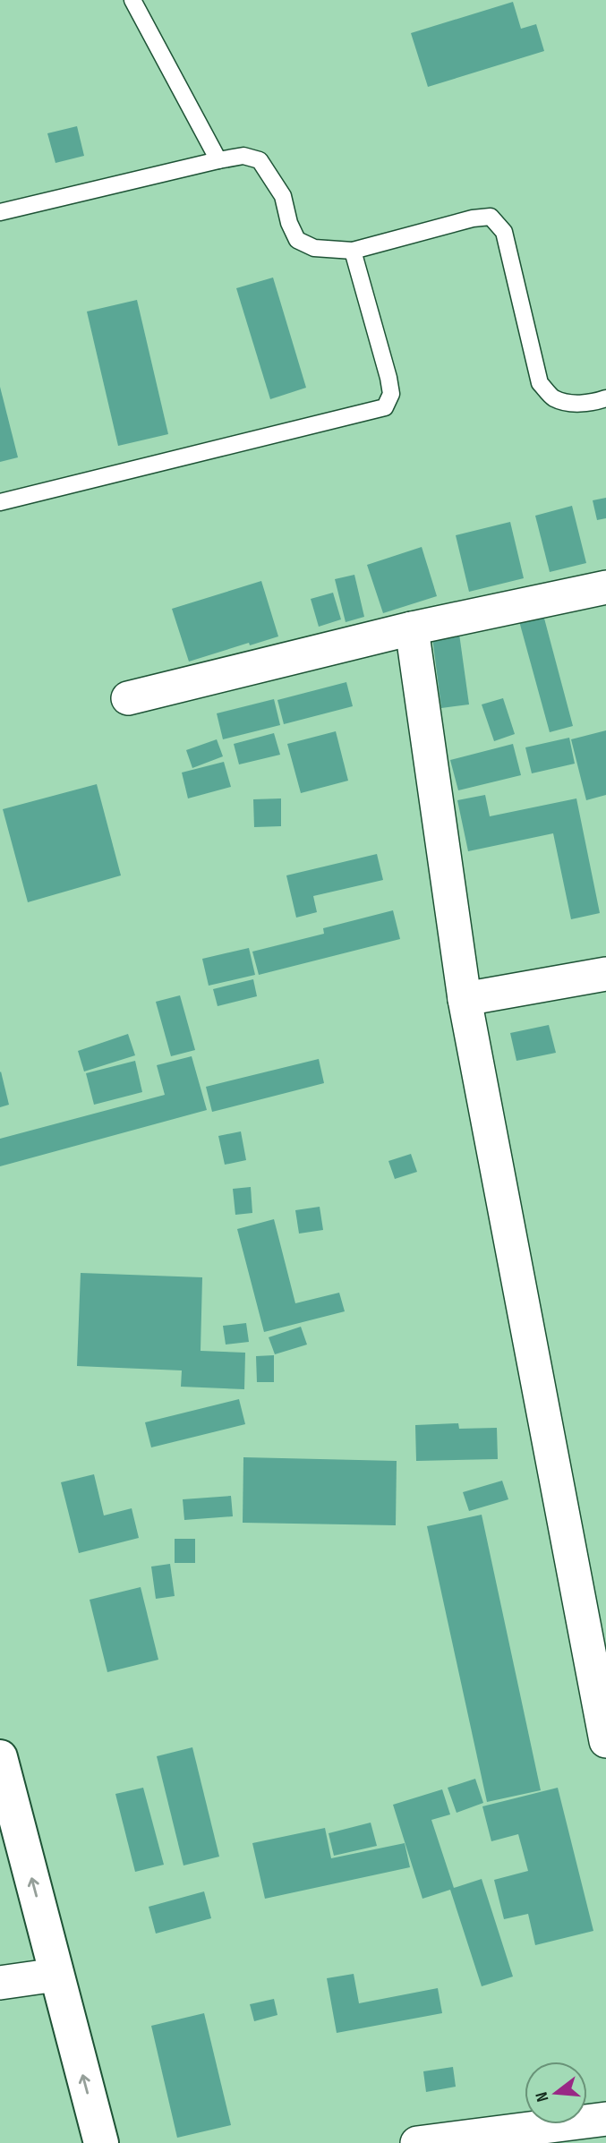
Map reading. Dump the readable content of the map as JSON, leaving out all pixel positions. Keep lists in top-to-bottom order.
{
  "north": "left"
}
